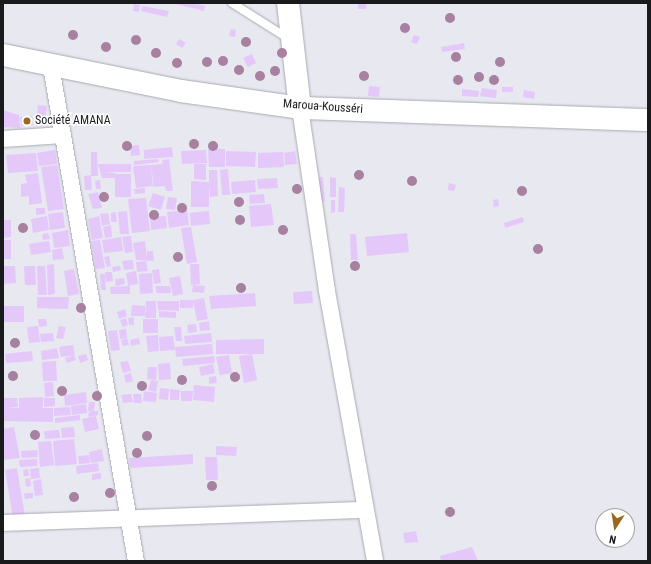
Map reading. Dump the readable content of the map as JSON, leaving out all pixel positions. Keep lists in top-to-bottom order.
{
  "streets": {
    "main road": ["Maroua-Kousséri"]
  },
  "places": ["Société AMANA"],
  "north": "bottom"
}
